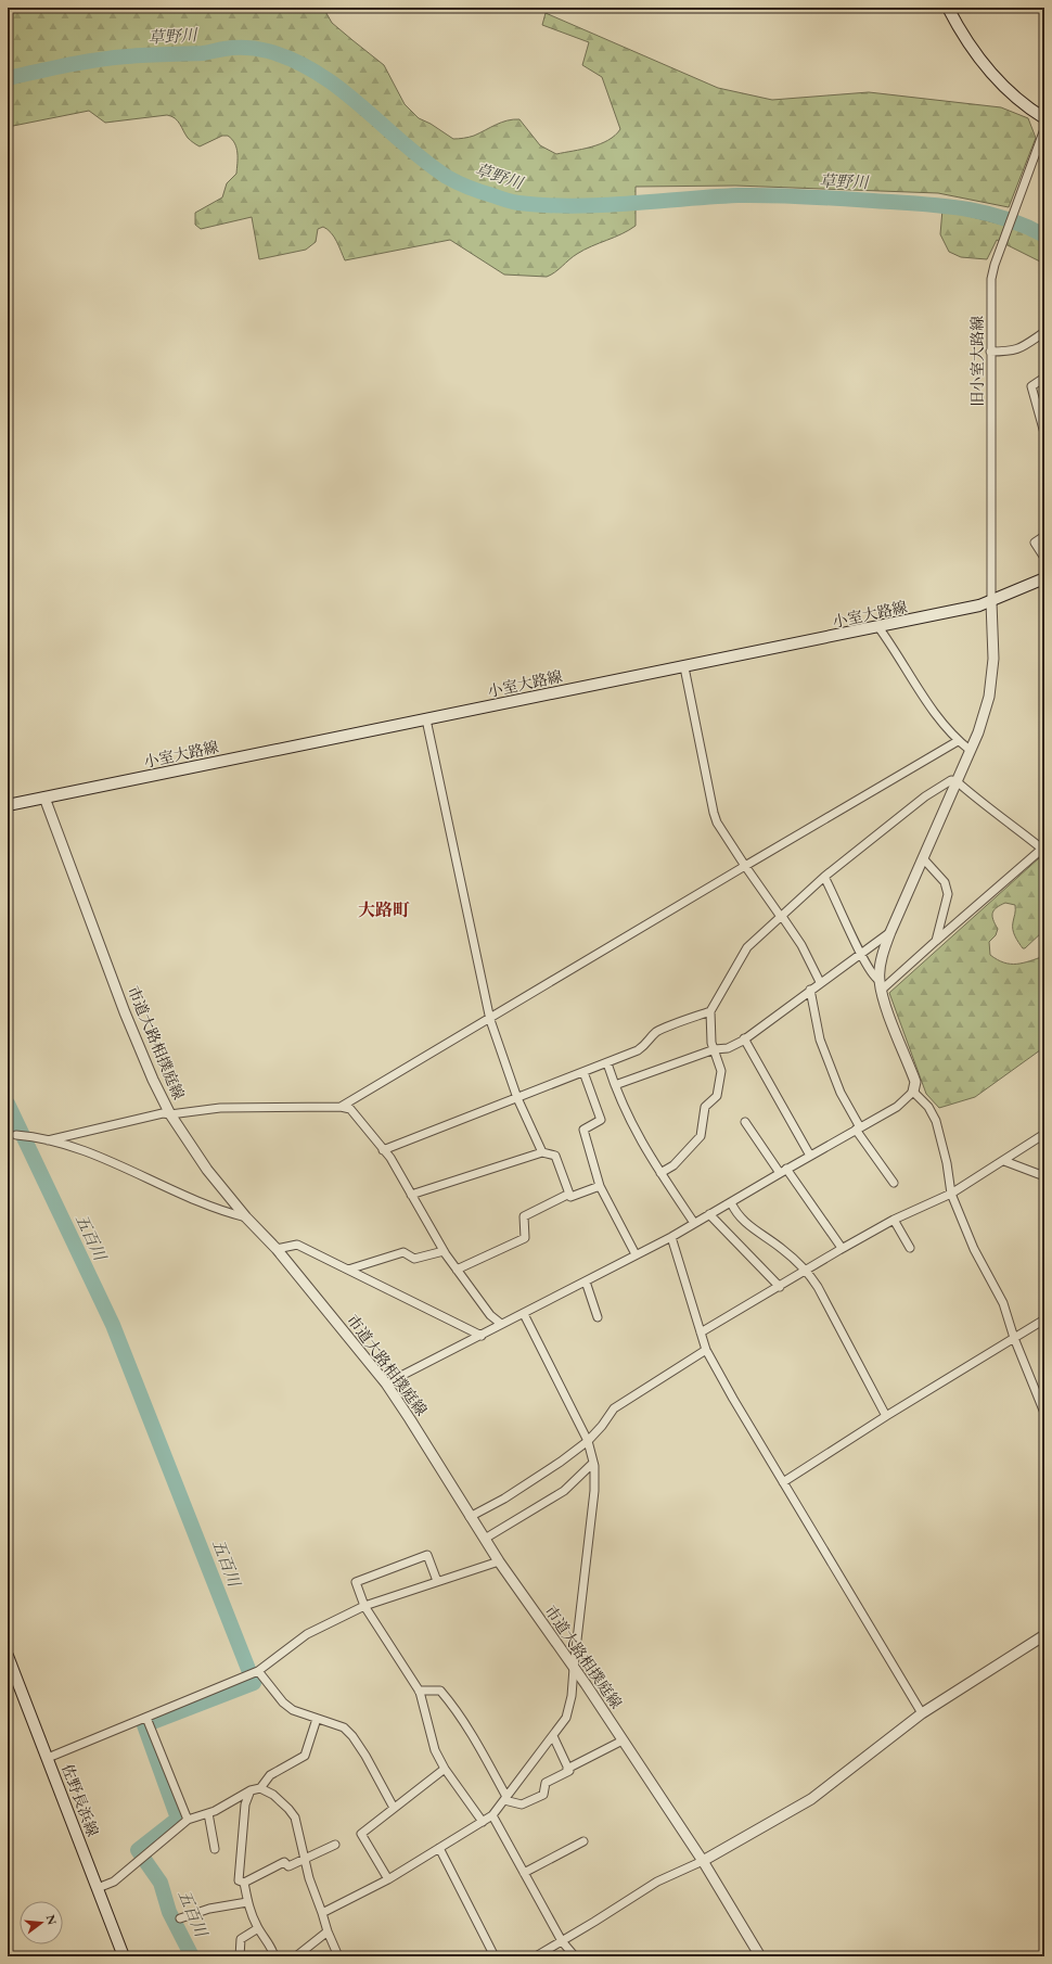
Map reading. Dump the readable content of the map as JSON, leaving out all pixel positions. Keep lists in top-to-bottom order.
{
  "streets": {
    "main road": ["小室大路線", "佐野長浜線"],
    "street": ["旧小室大路線", "市道大路相撲庭線"]
  },
  "crossings": [
    ["旧小室大路線", "小室大路線"],
    ["小室大路線", "市道大路相撲庭線"]
  ],
  "districts": ["大路町"],
  "water": ["草野川", "五百川"],
  "north": "right"
}
